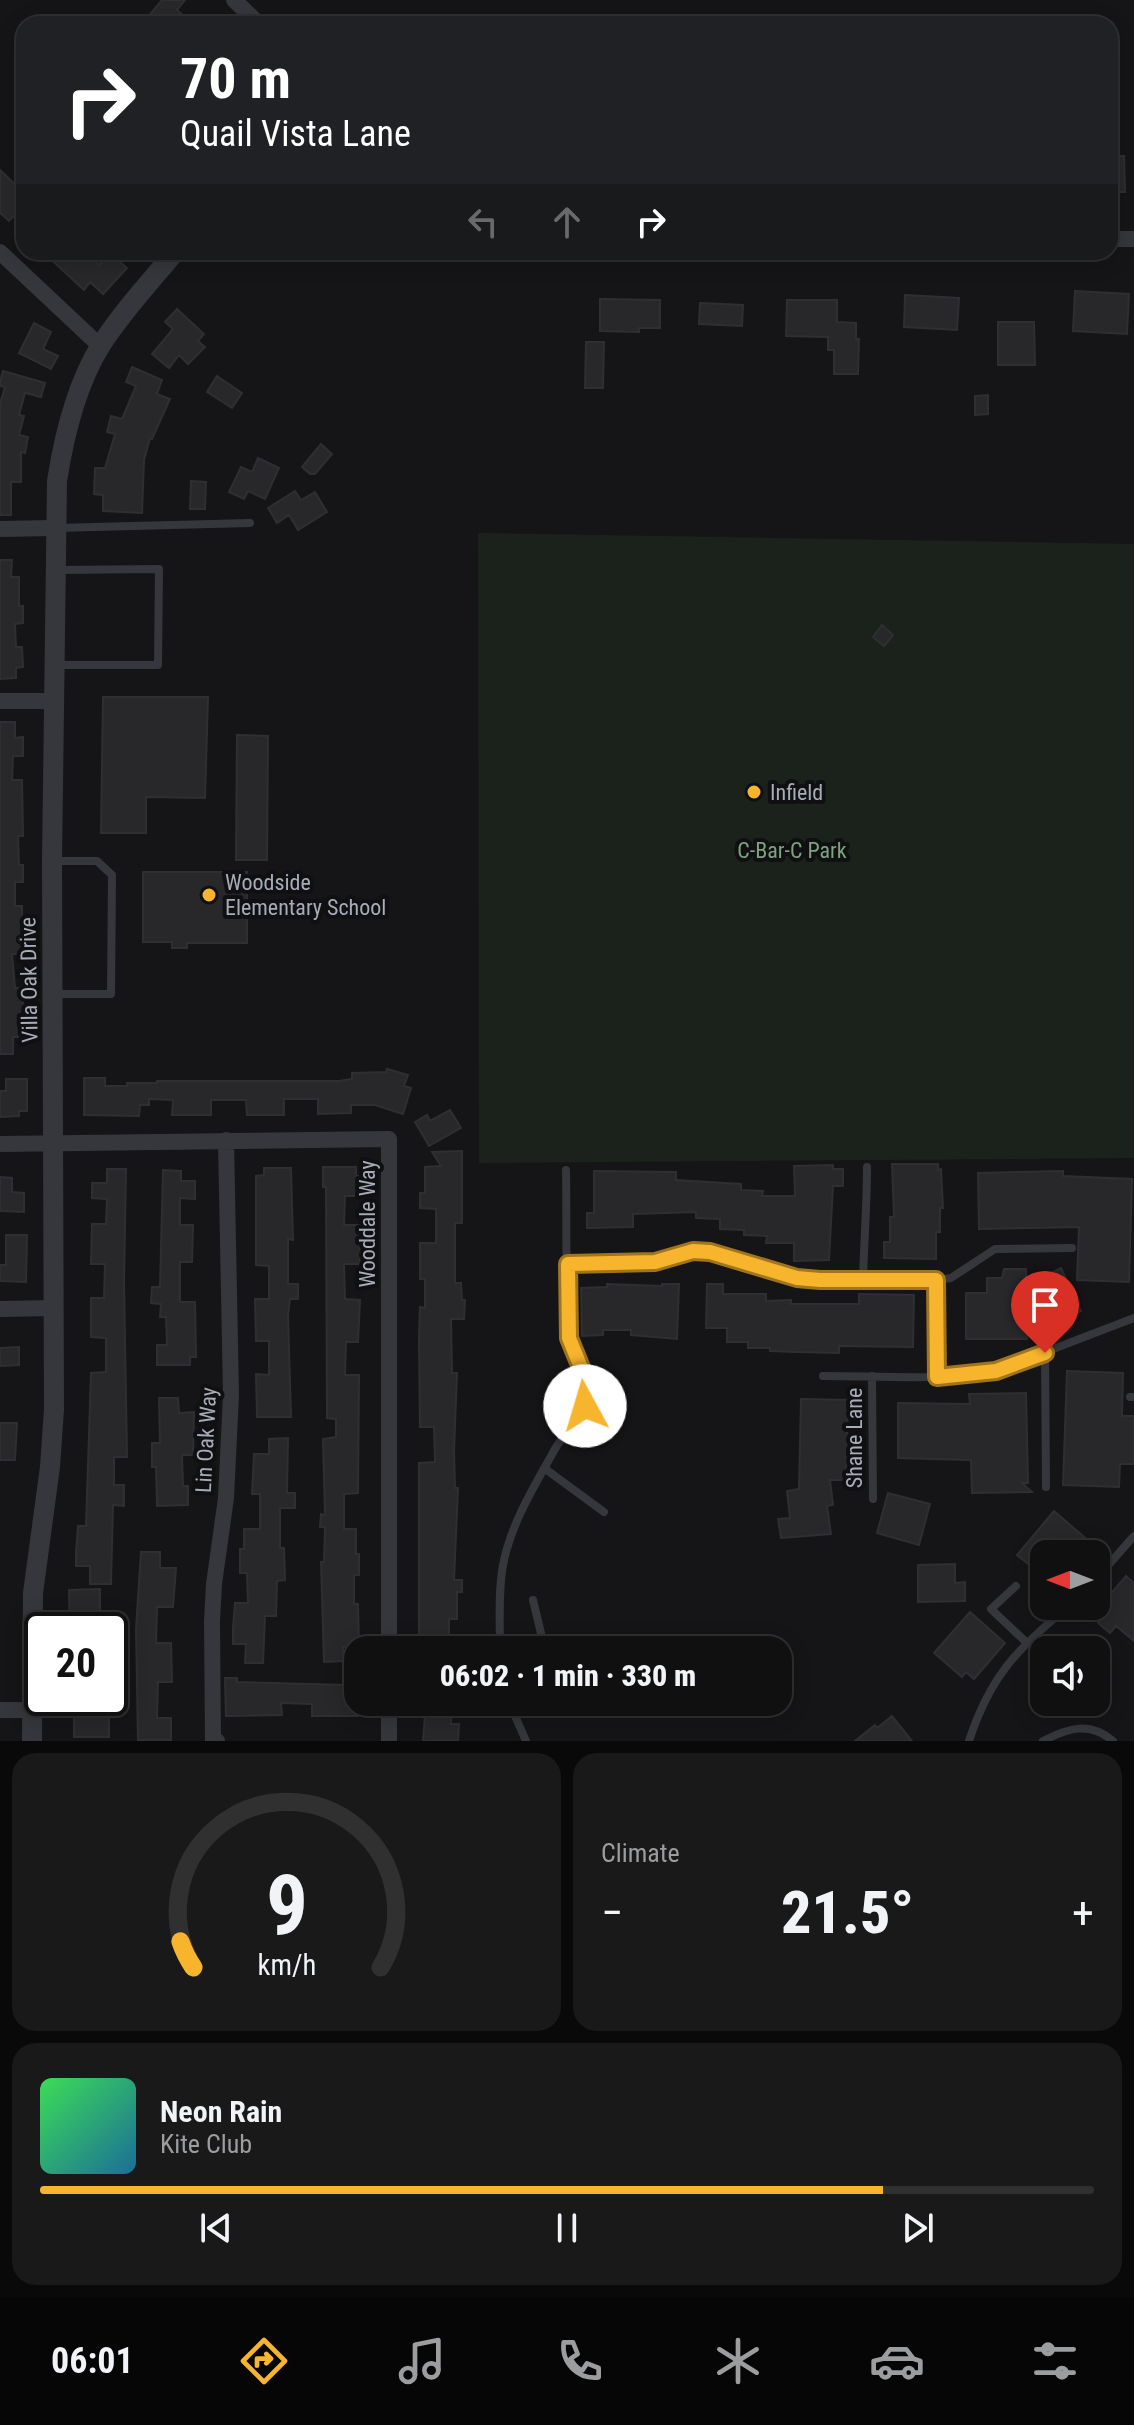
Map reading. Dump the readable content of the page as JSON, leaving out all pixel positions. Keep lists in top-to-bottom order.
{
  "streets": {
    "street": ["Villa Oak Drive", "Wooddale Way", "Lin Oak Way"],
    "lane": ["Shane Lane"]
  },
  "crossings": [
    ["Villa Oak Drive", "Wooddale Way"],
    ["Wooddale Way", "Lin Oak Way"]
  ],
  "parks": ["C-Bar-C Park"],
  "places": ["Infield", "Woodside Elementary School"],
  "north": "left",
  "page": {
    "turn": ["70 m", "Quail Vista Lane"],
    "limit": "20",
    "trip": "06:02 · 1 min · 330 m",
    "tile": "Climate",
    "heat": ["−", "21.5°", "+"],
    "song": ["Neon Rain", "Kite Club"],
    "tabs": "06:01",
    "gauge": ["9", "km/h"]
  }
}
